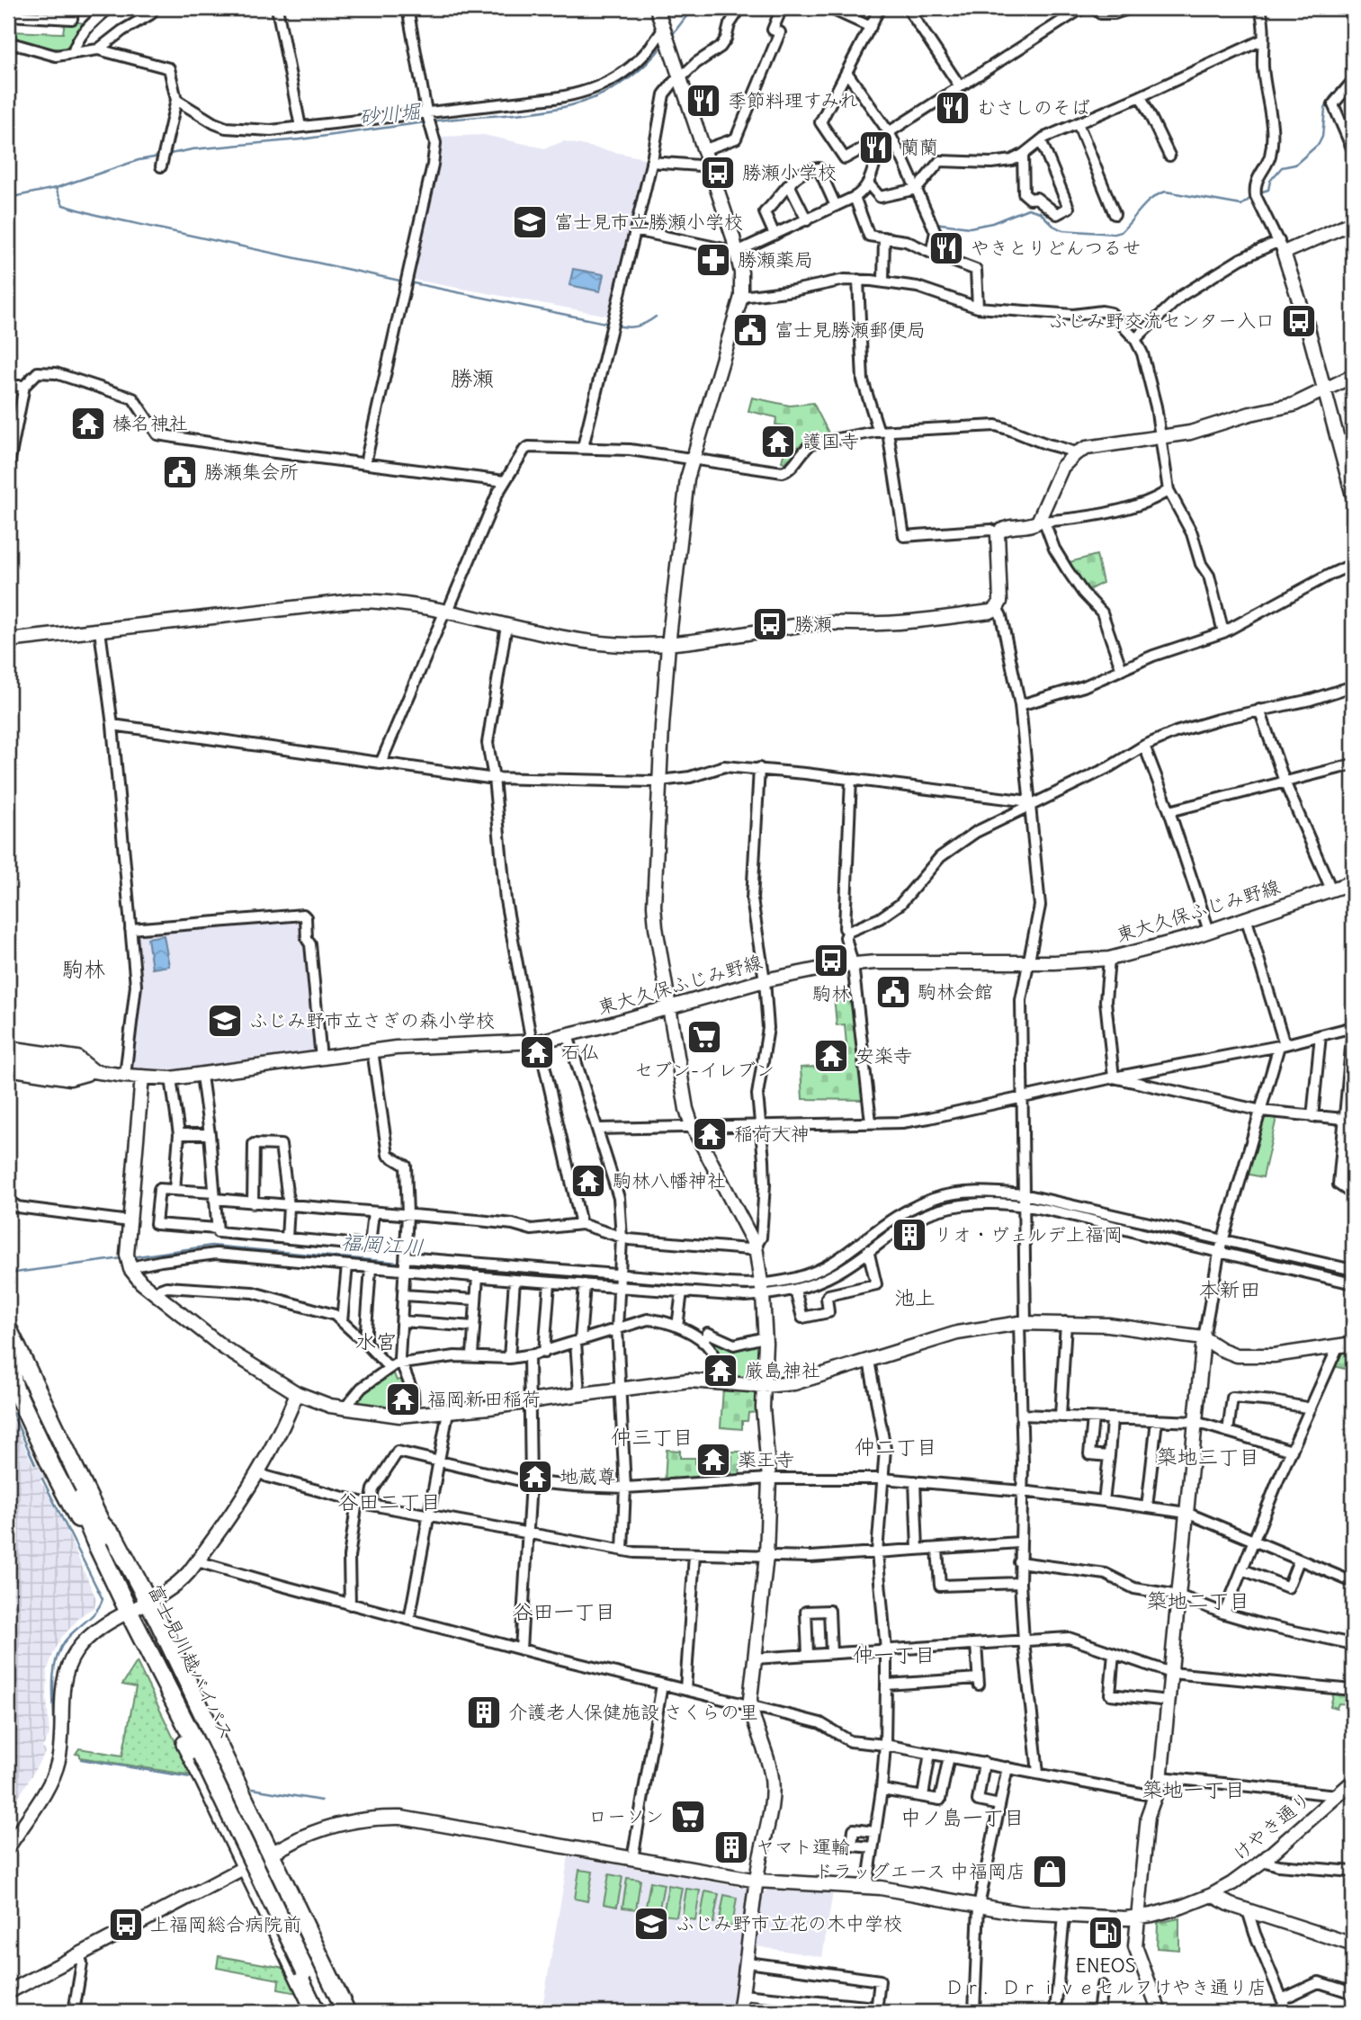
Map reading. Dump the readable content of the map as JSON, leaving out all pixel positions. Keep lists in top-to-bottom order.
{
  "streets": {
    "highway": ["富士見川越バイパス"],
    "street": ["東大久保ふじみ野線", "けやき通り"]
  },
  "districts": [
    "勝瀬",
    "駒林",
    "本新田",
    "池上",
    "水宮",
    "仲三丁目",
    "仲二丁目",
    "築地三丁目",
    "谷田二丁目",
    "築地二丁目",
    "谷田一丁目",
    "仲一丁目",
    "築地一丁目",
    "中ノ島一丁目"
  ],
  "water": ["砂川堀", "福岡江川"],
  "places": {
    "restaurant": [
      "季節料理すみれ",
      "むさしのそば",
      "蘭蘭",
      "やきとりどんつるせ"
    ],
    "bus stop": [
      "勝瀬小学校",
      "ふじみ野交流センター入口",
      "勝瀬",
      "駒林",
      "上福岡総合病院前"
    ],
    "school or university": ["富士見市立勝瀬小学校", "ふじみ野市立さぎの森小学校", "ふじみ野市立花の木中学校"],
    "pharmacy": ["勝瀬薬局"],
    "public building": ["富士見勝瀬郵便局", "勝瀬集会所", "駒林会館"],
    "temple": [
      "榛名神社",
      "護国寺",
      "石仏",
      "安楽寺",
      "稲荷大神",
      "駒林八幡神社",
      "厳島神社",
      "福岡新田稲荷",
      "薬王寺",
      "地蔵尊"
    ],
    "supermarket": ["セブン-イレブン", "ローソン"],
    "building": ["リオ・ヴェルデ上福岡", "介護老人保健施設 さくらの里", "ヤマト運輸"],
    "shop": ["ドラッグエース 中福岡店"],
    "fuel station": ["ENEOS Ｄｒ．Ｄｒｉｖｅセルフけやき通り店"]
  }
}
